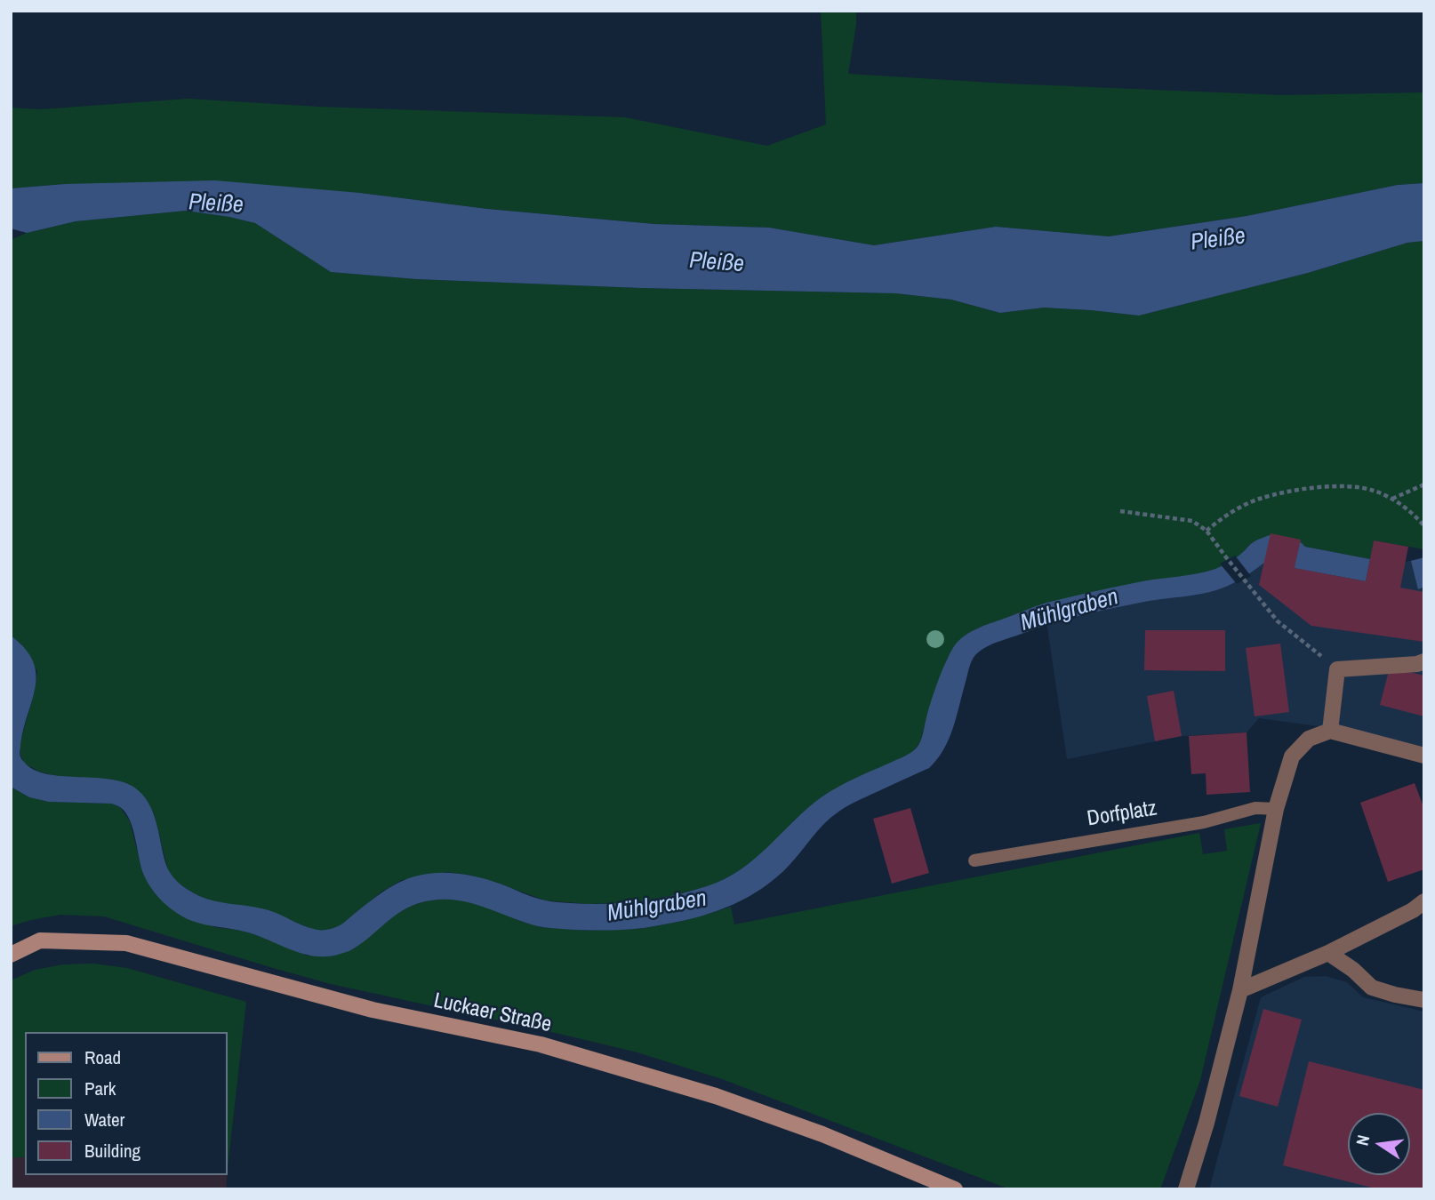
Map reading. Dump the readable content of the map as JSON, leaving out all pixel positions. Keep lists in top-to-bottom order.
{
  "streets": {
    "street": ["Luckaer Straße"],
    "lane": ["Dorfplatz"]
  },
  "water": ["Pleiße", "Mühlgraben"],
  "legend": [
    "Road",
    "Park",
    "Water",
    "Building"
  ],
  "north": "left"
}
